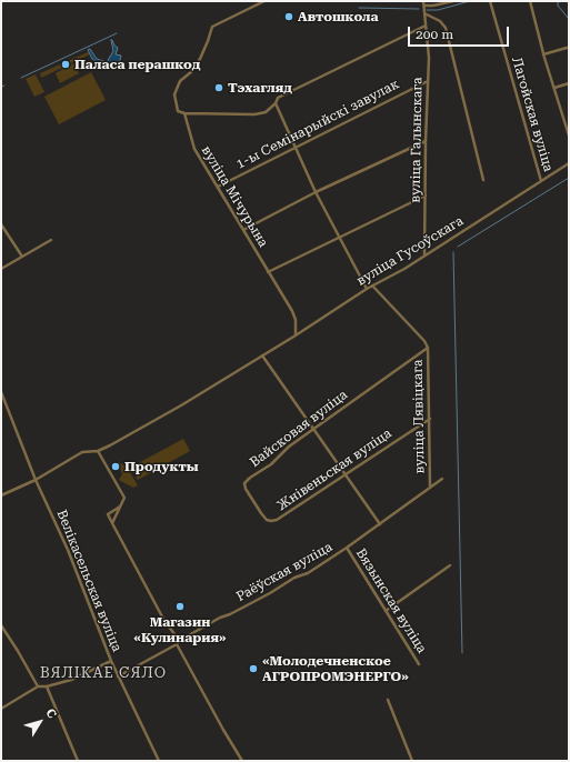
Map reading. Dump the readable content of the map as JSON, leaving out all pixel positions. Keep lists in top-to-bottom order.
{
  "streets": {
    "street": [
      "Лагойская вуліца",
      "1-ы Семінарыйскі завулак",
      "вуліца Галынскага",
      "вуліца Мічурына",
      "вуліца Гусоўскага",
      "вуліца Лявіцкага",
      "Вайсковая вуліца",
      "Жнівеньская вуліца",
      "Раёўская вуліца",
      "Велікасельская вуліца",
      "Вязынская вуліца"
    ]
  },
  "crossings": [
    ["Лагойская вуліца", "вуліца Гусоўскага"],
    ["1-ы Семінарыйскі завулак", "вуліца Галынскага"],
    ["1-ы Семінарыйскі завулак", "вуліца Мічурына"],
    ["вуліца Галынскага", "вуліца Гусоўскага"],
    ["вуліца Мічурына", "вуліца Гусоўскага"],
    ["вуліца Гусоўскага", "вуліца Лявіцкага"],
    ["вуліца Лявіцкага", "Вайсковая вуліца"],
    ["вуліца Лявіцкага", "Жнівеньская вуліца"],
    ["вуліца Лявіцкага", "Раёўская вуліца"],
    ["Вайсковая вуліца", "Жнівеньская вуліца"],
    ["Раёўская вуліца", "Вязынская вуліца"]
  ],
  "districts": ["ВЯЛІКАЕ СЯЛО"],
  "places": [
    "Автошкола",
    "Паласа перашкод",
    "Тэхагляд",
    "Продукты",
    "Магазин «Кулинария»",
    "«Молодечненское АГРОПРОМЭНЕРГО»"
  ],
  "scale_bar": "200 m",
  "north": "top right"
}
